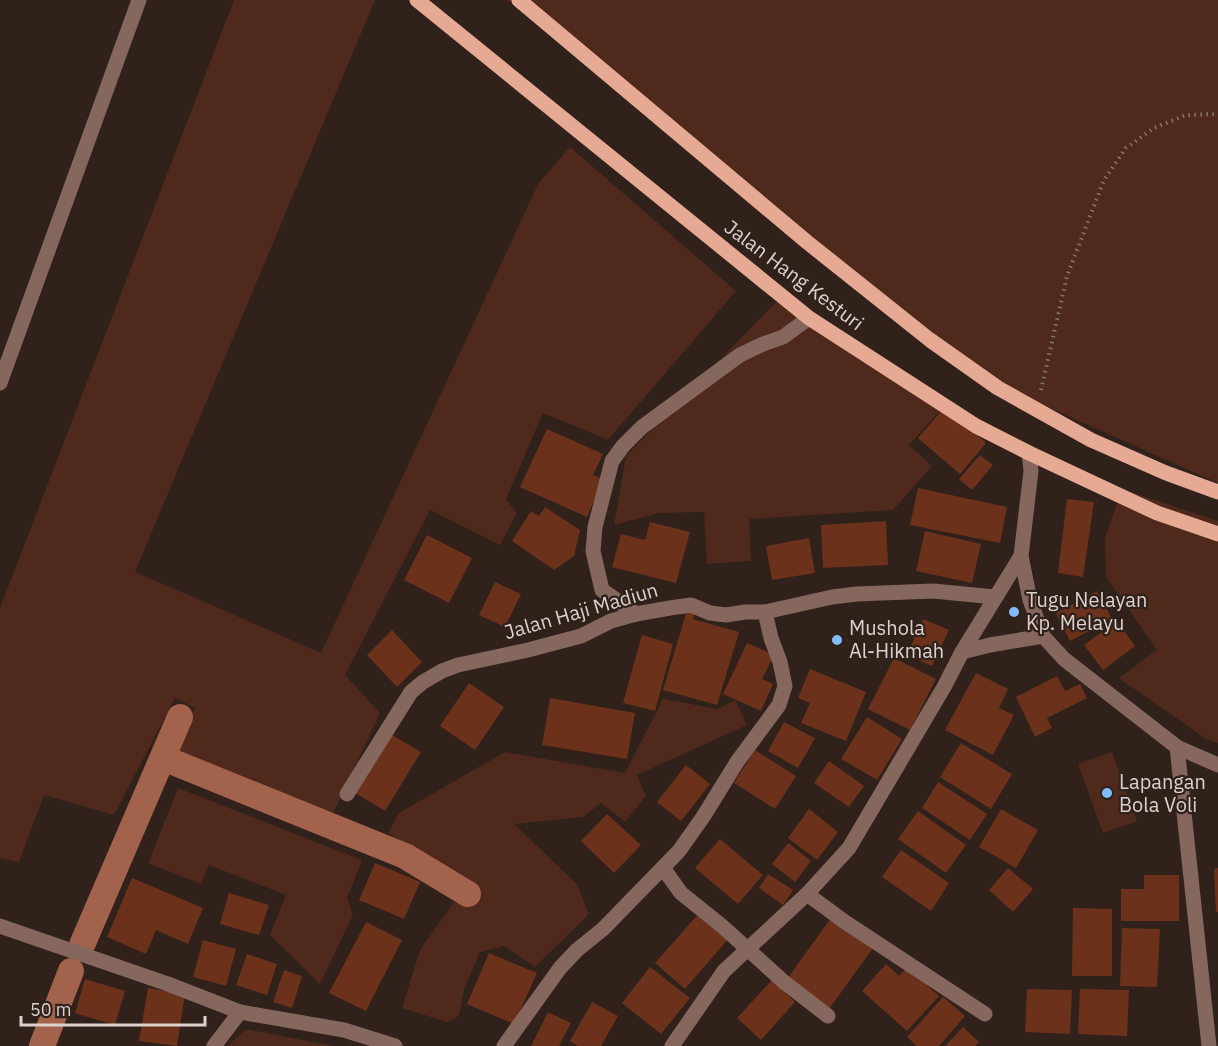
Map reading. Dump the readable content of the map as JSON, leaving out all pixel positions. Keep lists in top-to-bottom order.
{
  "streets": {
    "main road": ["Jalan Hang Kesturi"],
    "street": ["Jalan Haji Madiun"]
  },
  "places": ["Tugu Nelayan Kp. Melayu", "Mushola Al-Hikmah", "Lapangan Bola Voli"],
  "scale_bar": "50 m"
}
